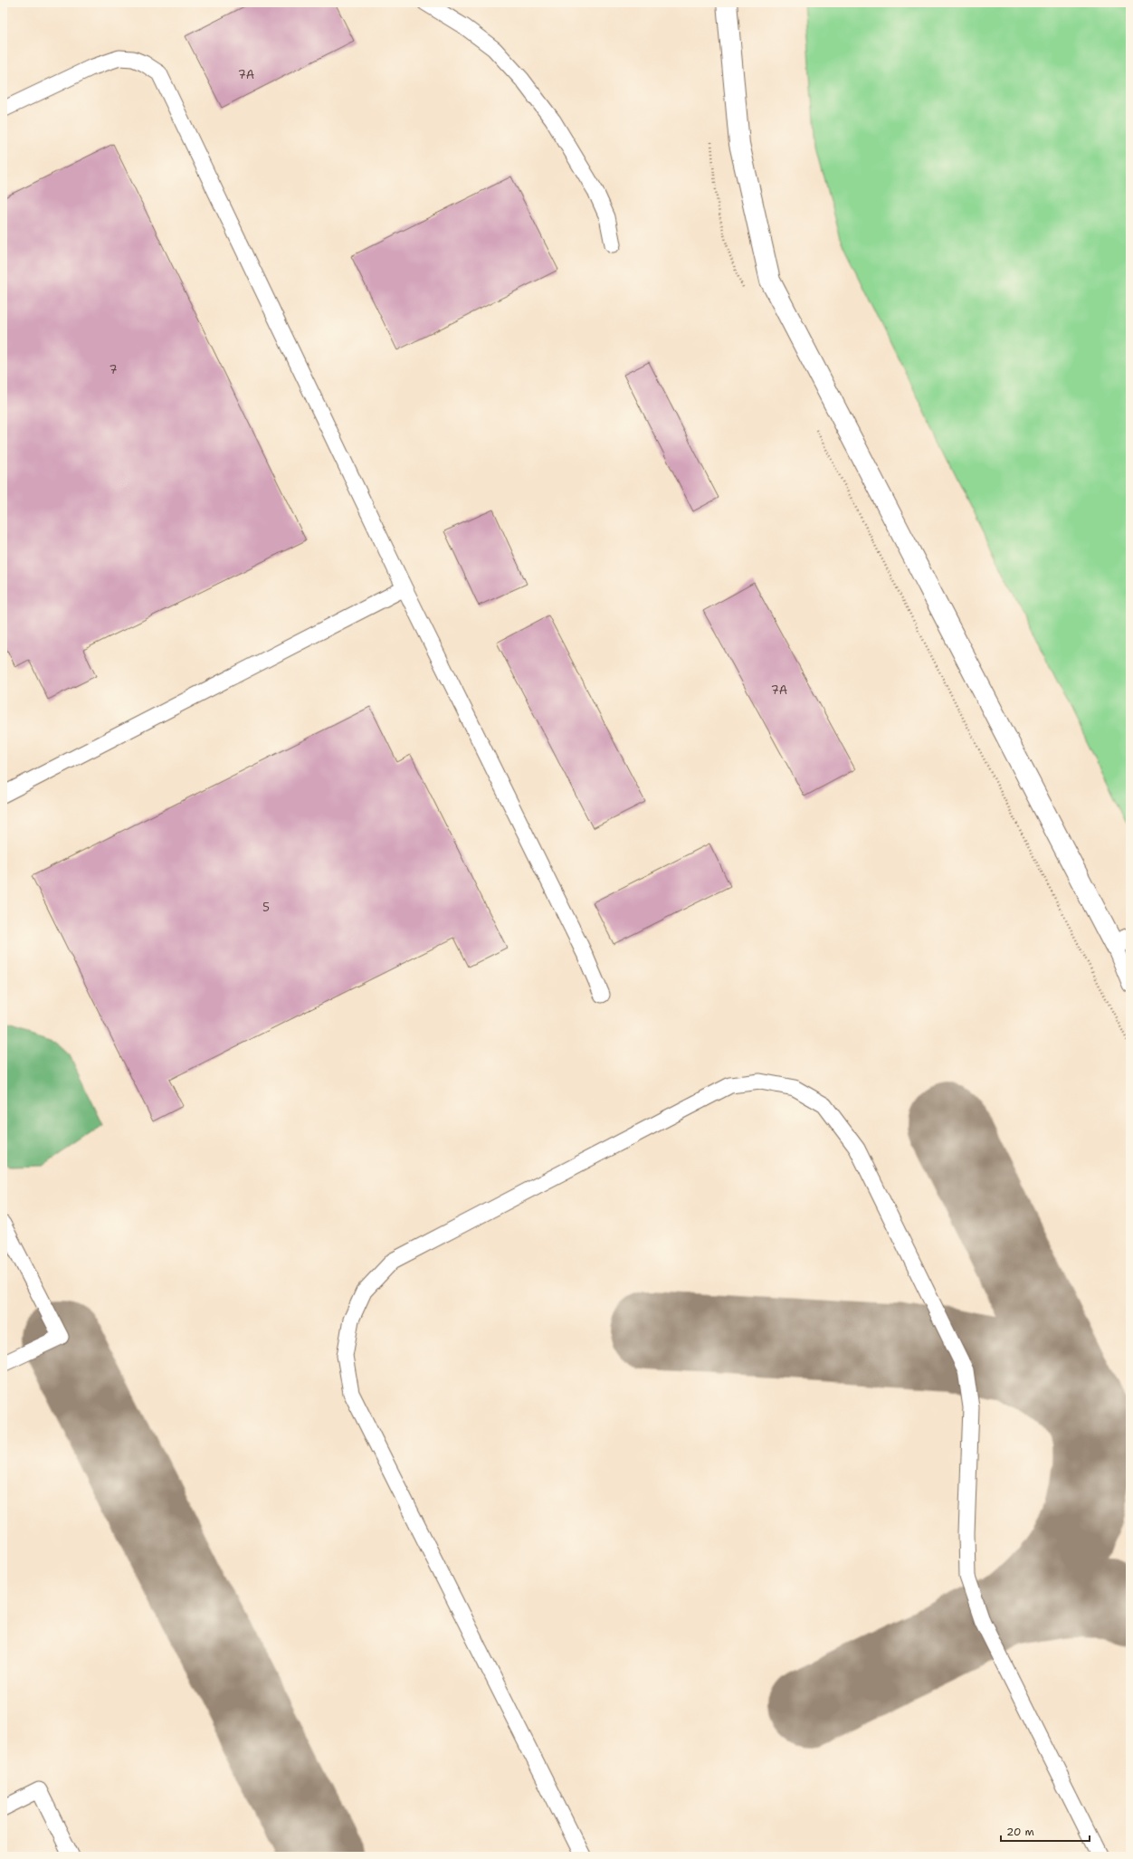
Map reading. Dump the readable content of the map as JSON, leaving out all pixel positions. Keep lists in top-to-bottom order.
{
  "house_numbers": [
    "7А",
    "7",
    "7А",
    "5"
  ],
  "scale_bar": "20 m"
}
